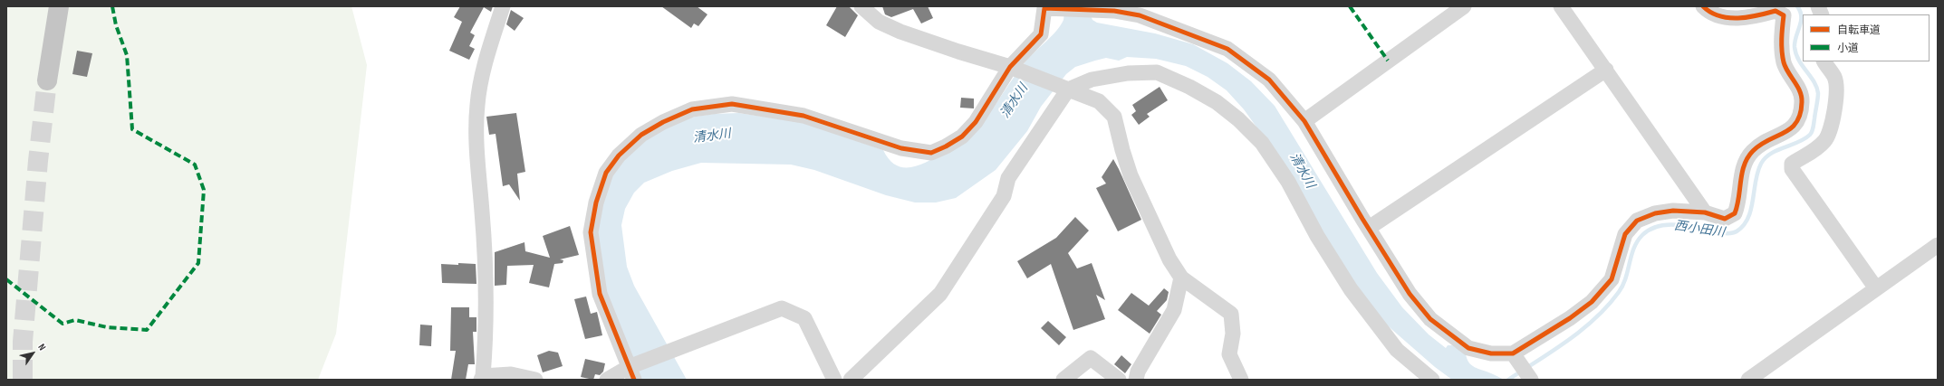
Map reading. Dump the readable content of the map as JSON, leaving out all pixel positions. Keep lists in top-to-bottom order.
{
  "water": ["清水川", "西小田川"],
  "legend": ["自転車道", "小道"],
  "north": "top right"
}
